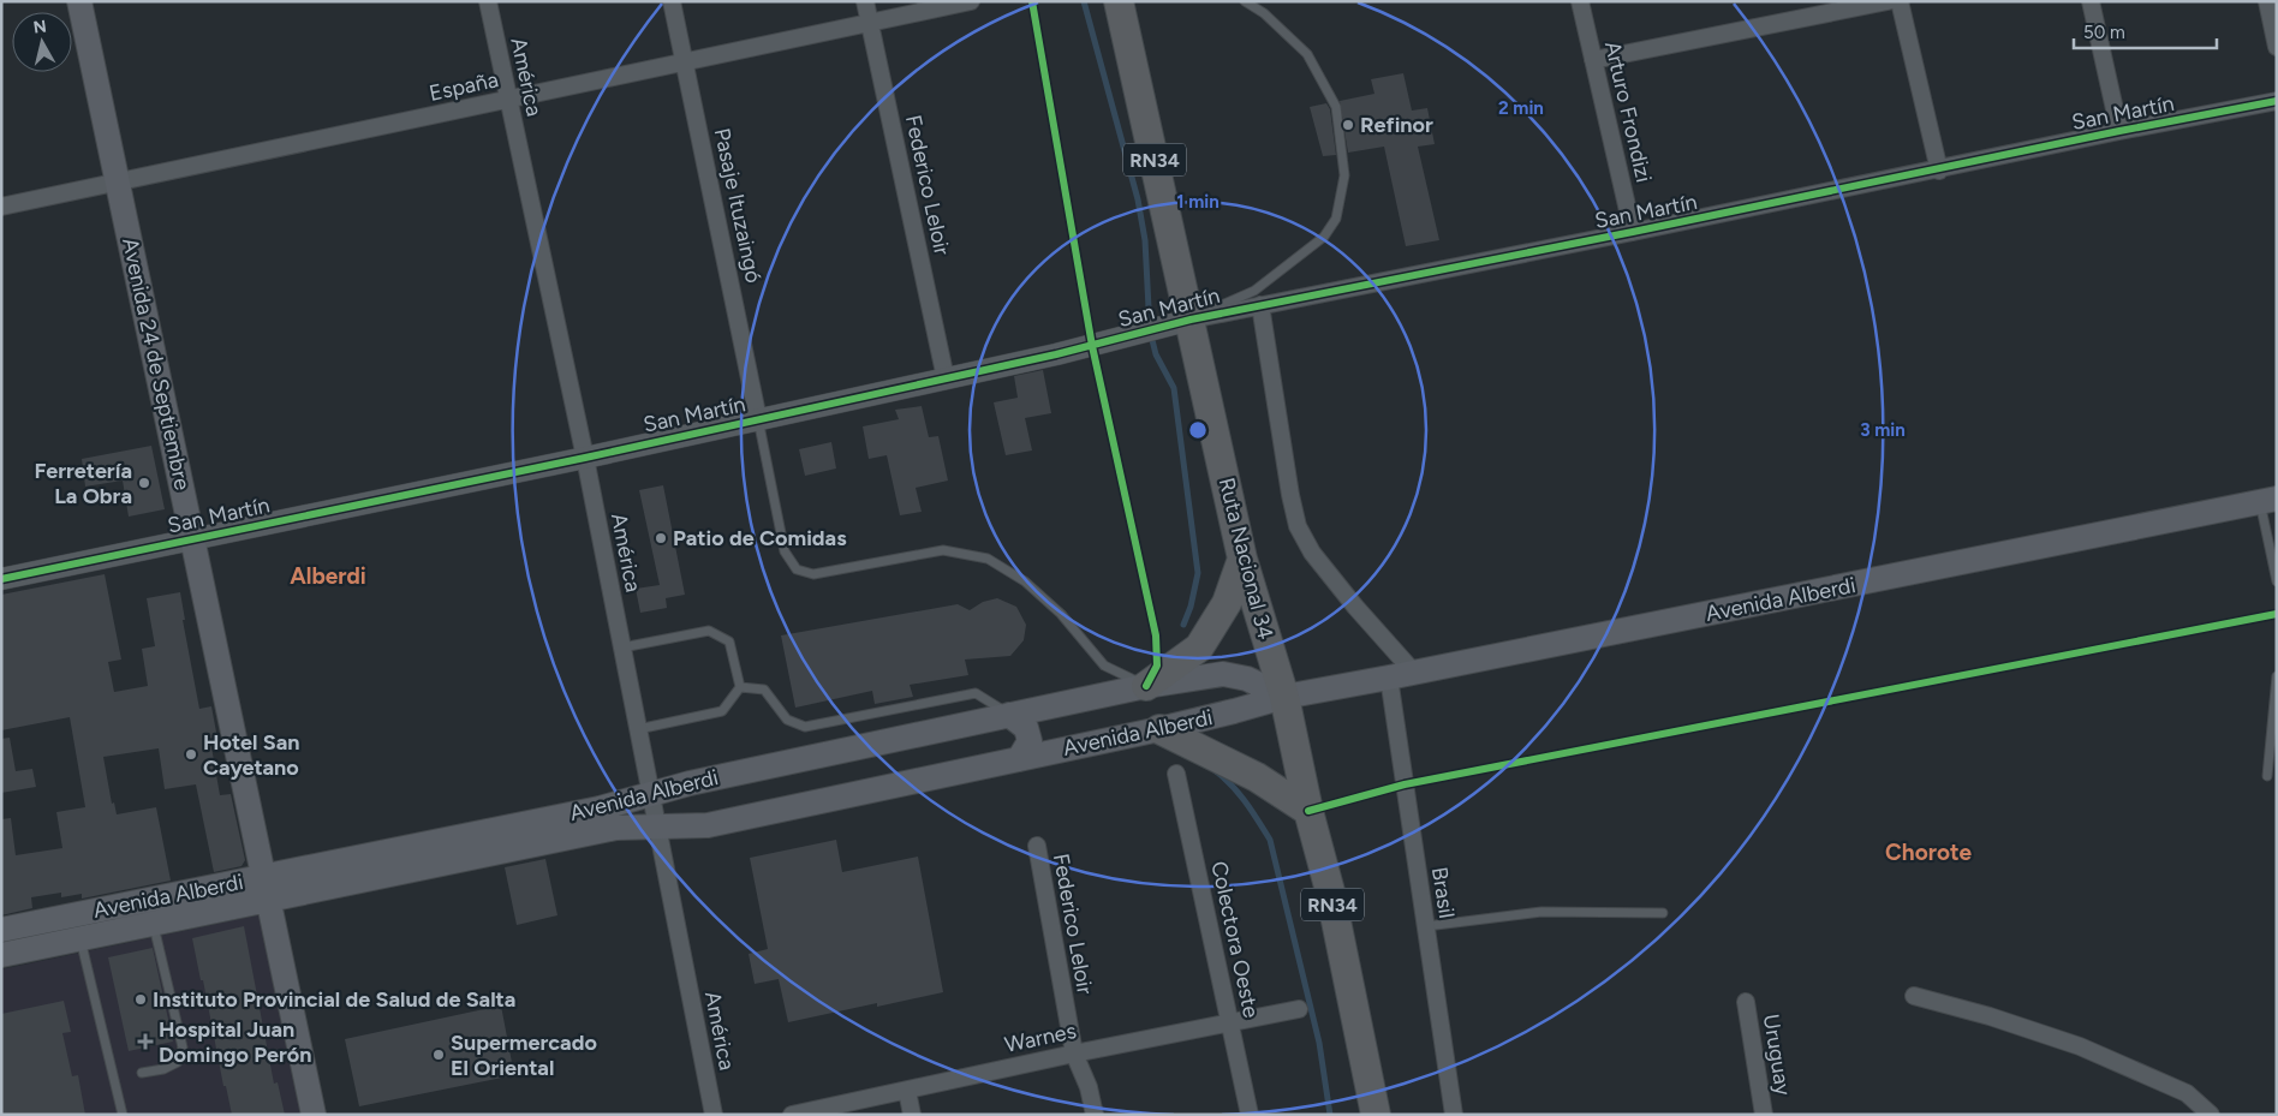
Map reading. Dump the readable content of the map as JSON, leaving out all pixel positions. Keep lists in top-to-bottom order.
{
  "streets": {
    "highway": ["RN34", "Ruta Nacional 34"],
    "main road": ["Avenida 24 de Septiembre", "Avenida Alberdi"],
    "street": [
      "América",
      "España",
      "Arturo Frondizi",
      "San Martín",
      "Federico Leloir",
      "Pasaje Ituzaingó",
      "Brasil",
      "Colectora Oeste",
      "Warnes",
      "Uruguay"
    ]
  },
  "crossings": [
    ["América", "España"],
    ["América", "San Martín"],
    ["América", "Avenida Alberdi"],
    ["España", "Federico Leloir"],
    ["España", "Pasaje Ituzaingó"],
    ["España", "Avenida 24 de Septiembre"],
    ["Arturo Frondizi", "San Martín"],
    ["San Martín", "Federico Leloir"],
    ["San Martín", "Pasaje Ituzaingó"],
    ["San Martín", "Avenida 24 de Septiembre"],
    ["San Martín", "Ruta Nacional 34"],
    ["Federico Leloir", "Warnes"],
    ["Avenida 24 de Septiembre", "Avenida Alberdi"],
    ["Ruta Nacional 34", "Avenida Alberdi"],
    ["Avenida Alberdi", "Brasil"],
    ["Colectora Oeste", "Warnes"]
  ],
  "districts": ["Alberdi", "Chorote"],
  "places": {
    "other": [
      "Refinor",
      "Ferretería La Obra",
      "Patio de Comidas",
      "Hotel San Cayetano",
      "Instituto Provincial de Salud de Salta",
      "Supermercado El Oriental"
    ],
    "health": ["Hospital Juan Domingo Perón"]
  },
  "scale_bar": "50 m",
  "north": "top",
  "rings": ["2 min", "1 min", "3 min"]
}
